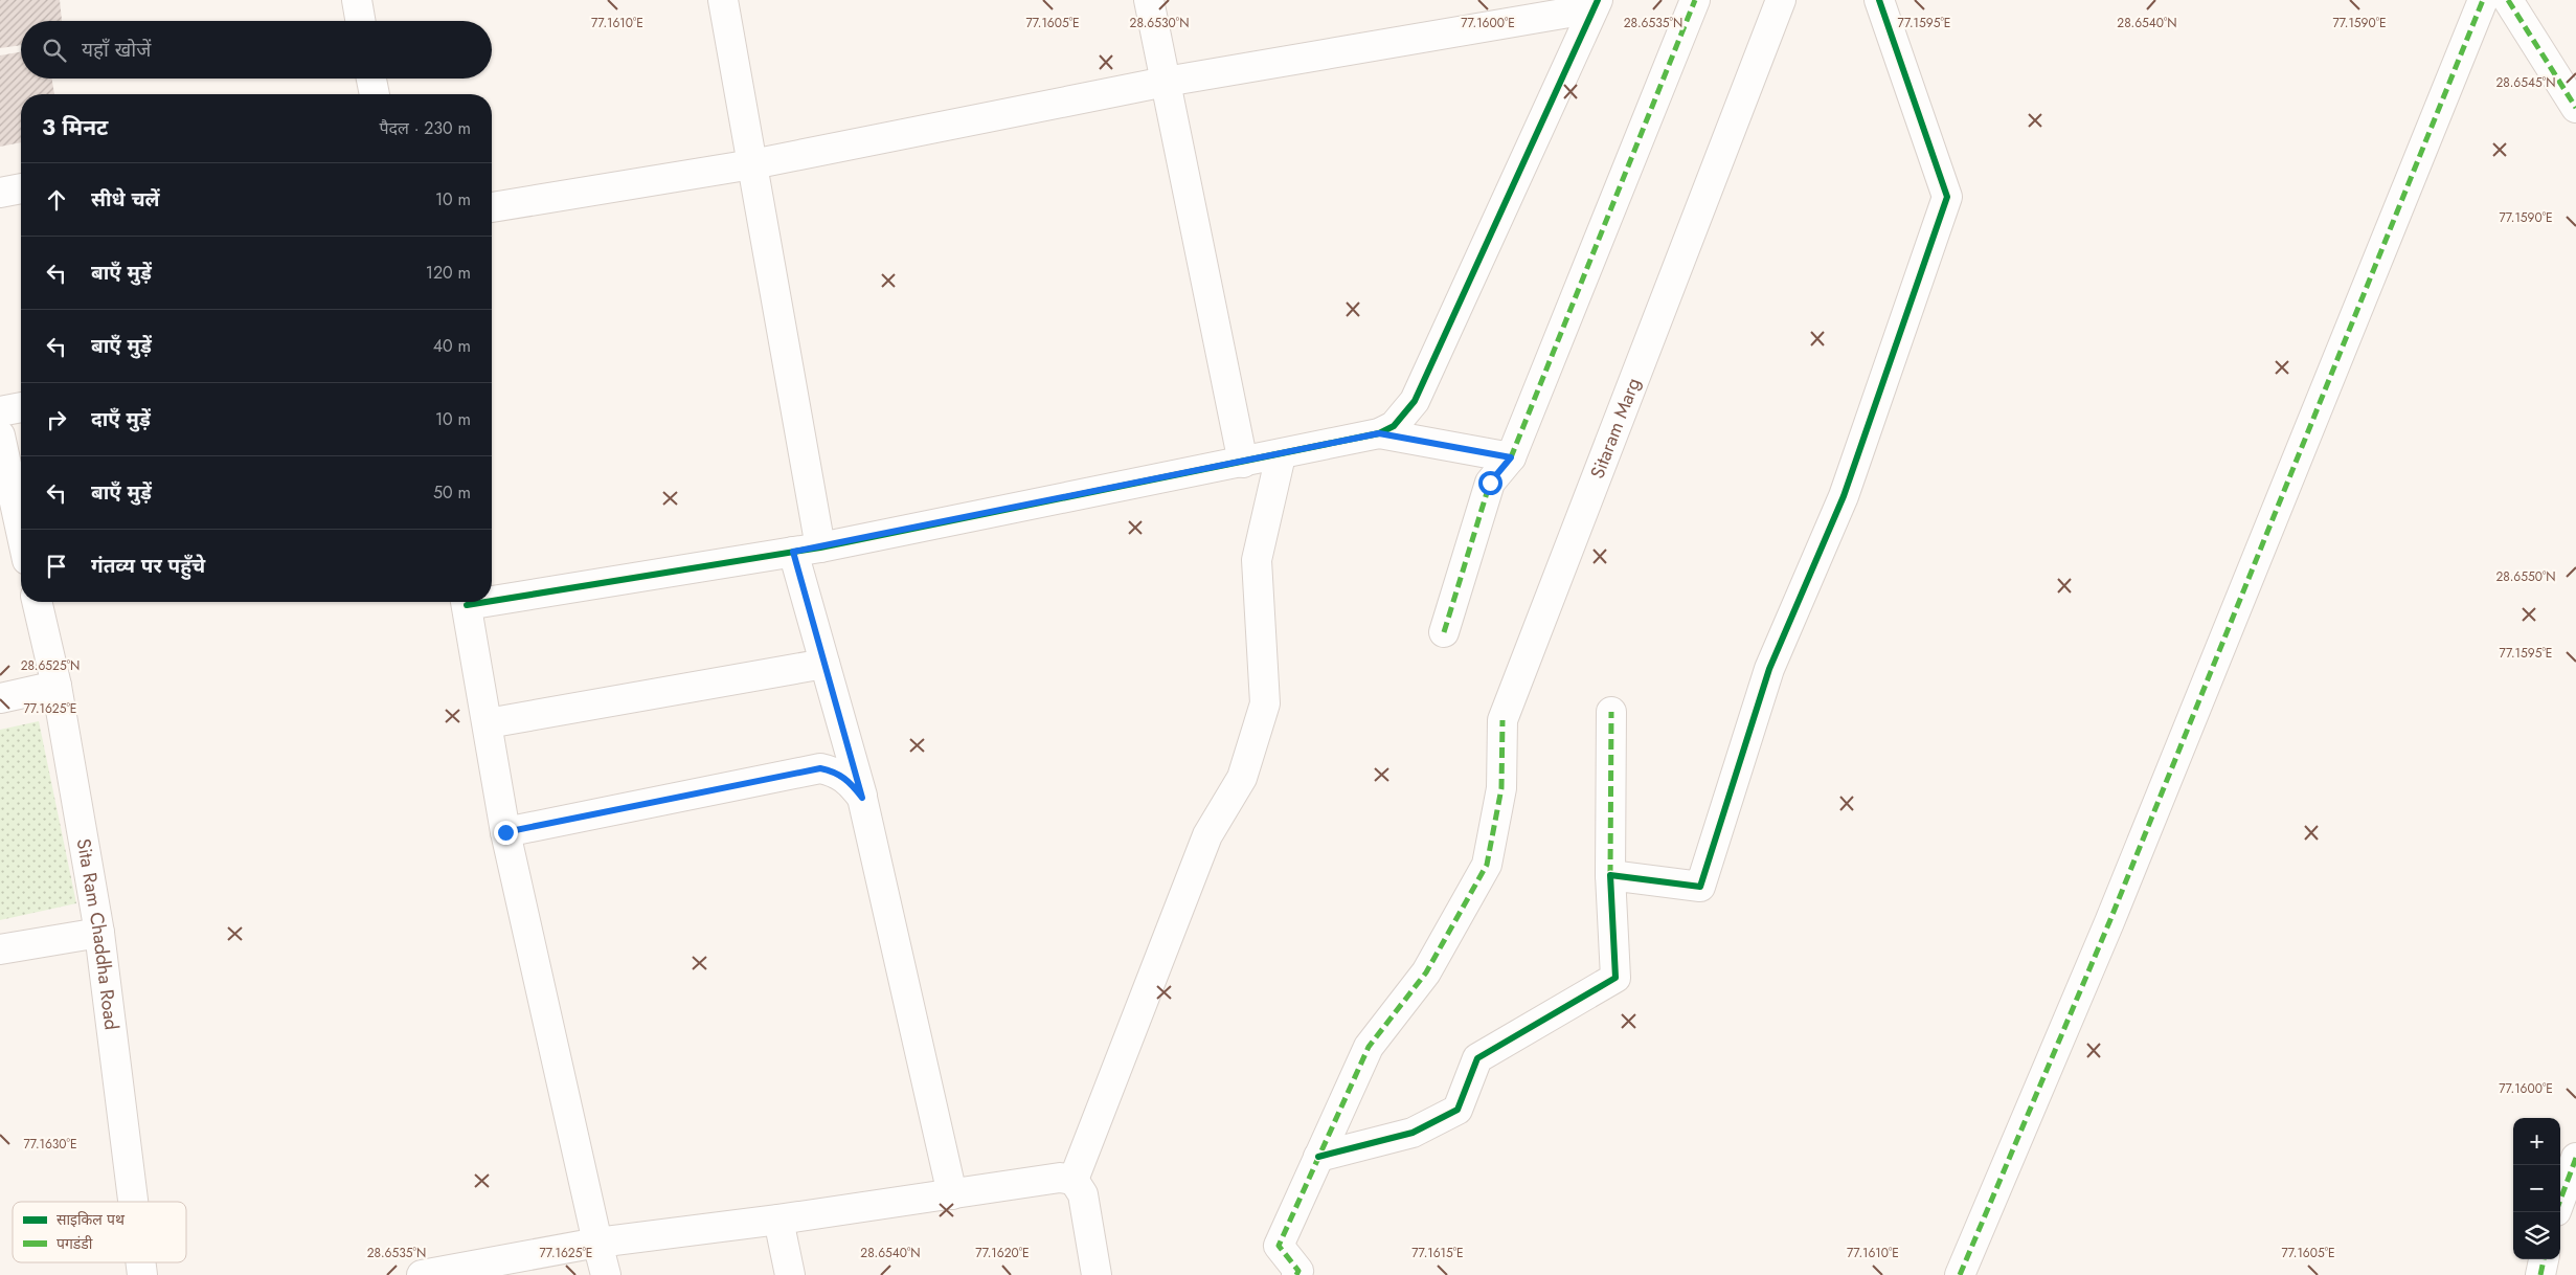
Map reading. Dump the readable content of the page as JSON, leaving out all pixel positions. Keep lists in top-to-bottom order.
{
  "streets": {
    "street": ["Sitaram Marg", "Sita Ram Chaddha Road"]
  },
  "legend": ["साइकिल पथ", "पगडंडी"],
  "page": {
    "search": "यहाँ खोजें",
    "heading": ["3 मिनट", "पैदल · 230 m"],
    "list": [
      ["सीधे चलें", "10 m"],
      ["बाएँ मुड़ें", "120 m"],
      ["बाएँ मुड़ें", "40 m"],
      ["दाएँ मुड़ें", "10 m"],
      ["बाएँ मुड़ें", "50 m"],
      "गंतव्य पर पहुँचे"
    ],
    "map_buttons": ["+", "−"]
  },
  "coordinates": [
    "77.1610°E",
    "77.1605°E",
    "28.6530°N",
    "77.1600°E",
    "28.6535°N",
    "77.1595°E",
    "28.6540°N",
    "77.1590°E",
    "28.6545°N",
    "28.6550°N",
    "28.6525°N",
    "77.1625°E",
    "77.1630°E",
    "77.1620°E",
    "77.1615°E"
  ]
}
